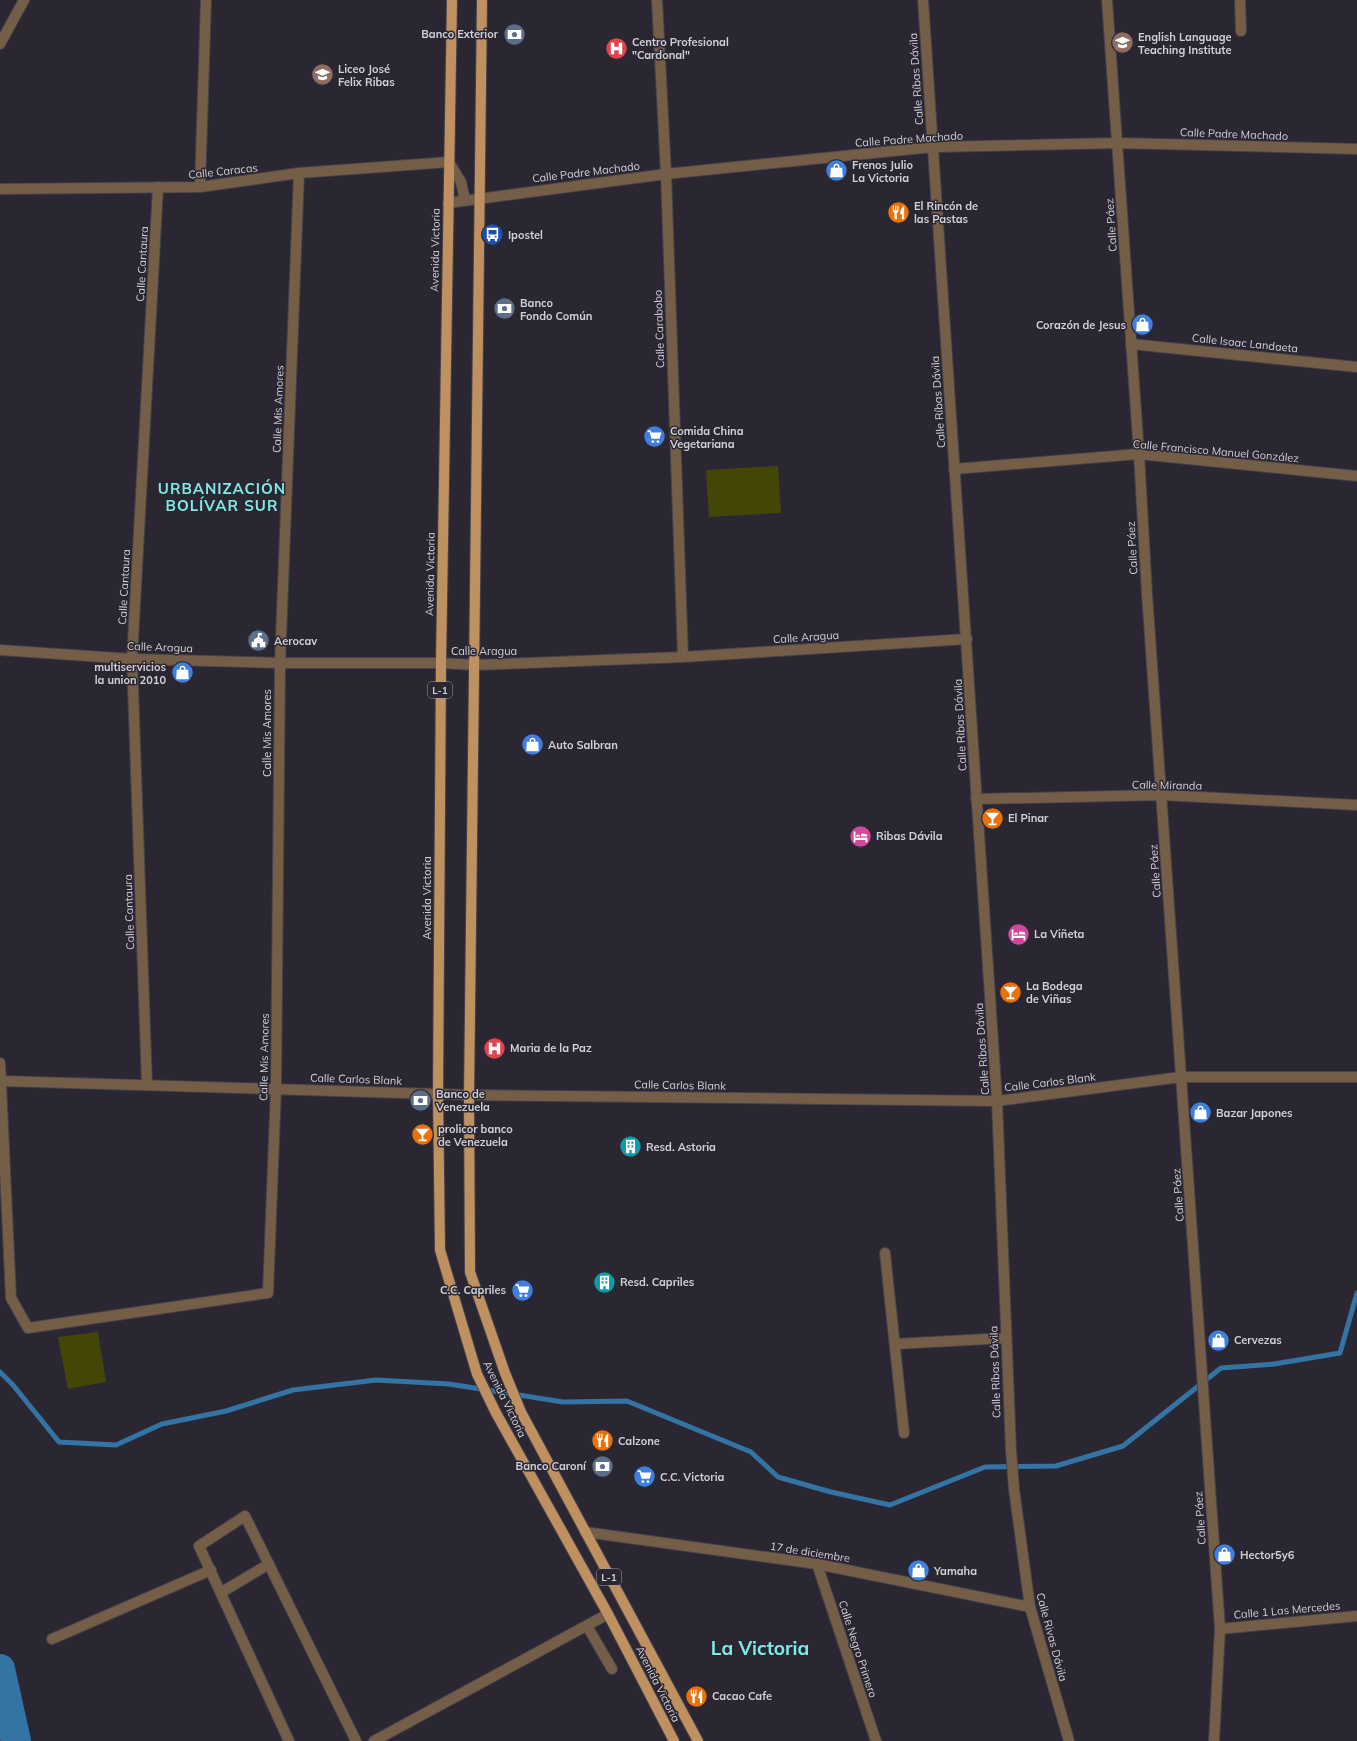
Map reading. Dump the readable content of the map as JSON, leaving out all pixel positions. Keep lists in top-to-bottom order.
{
  "streets": {
    "main road": ["Avenida Victoria", "L-1"],
    "street": [
      "Calle Ríbas Dávila",
      "Calle Padre Machado",
      "Calle Caracas",
      "Calle Páez",
      "Calle Cantaura",
      "Calle Carabobo",
      "Calle Isaac Landaeta",
      "Calle Mis Amores",
      "Calle Francisco Manuel González",
      "Calle Aragua",
      "Calle Miranda",
      "Calle Carlos Blank",
      "17 de diciembre",
      "Calle 1 Las Mercedes",
      "Calle Rivas Dávila",
      "Calle Negro Primero"
    ]
  },
  "crossings": [
    ["Calle Ríbas Dávila", "Calle Padre Machado"],
    ["Calle Ríbas Dávila", "Calle Francisco Manuel González"],
    ["Calle Ríbas Dávila", "Calle Aragua"],
    ["Calle Ríbas Dávila", "Calle Miranda"],
    ["Calle Ríbas Dávila", "Calle Carlos Blank"],
    ["Calle Ríbas Dávila", "Calle Rivas Dávila"],
    ["Calle Padre Machado", "Calle Páez"],
    ["Calle Padre Machado", "Avenida Victoria"],
    ["Calle Padre Machado", "Calle Carabobo"],
    ["Calle Caracas", "Avenida Victoria"],
    ["Calle Caracas", "Calle Cantaura"],
    ["Calle Caracas", "Calle Mis Amores"],
    ["Calle Páez", "Calle Isaac Landaeta"],
    ["Calle Páez", "Calle Francisco Manuel González"],
    ["Calle Páez", "Calle Miranda"],
    ["Calle Páez", "Calle Carlos Blank"],
    ["Calle Páez", "Calle 1 Las Mercedes"],
    ["Avenida Victoria", "Calle Aragua"],
    ["Avenida Victoria", "Calle Carlos Blank"],
    ["Avenida Victoria", "17 de diciembre"],
    ["Calle Cantaura", "Calle Aragua"],
    ["Calle Cantaura", "Calle Carlos Blank"],
    ["Calle Carabobo", "Calle Aragua"],
    ["Calle Mis Amores", "Calle Aragua"],
    ["Calle Mis Amores", "Calle Carlos Blank"],
    ["17 de diciembre", "Calle Rivas Dávila"],
    ["17 de diciembre", "Calle Negro Primero"]
  ],
  "districts": ["URBANIZACIÓN BOLÍVAR SUR", "La Victoria"],
  "places": {
    "bank": [
      "Banco Exterior",
      "Banco Fondo Común",
      "Banco de Venezuela",
      "Banco Caroní"
    ],
    "school or university": ["English Language Teaching Institute", "Liceo José Felix Ribas"],
    "hospital": ["Centro Profesional \"Cardonal\"", "Maria de la Paz"],
    "shop": [
      "Frenos Julio La Victoria",
      "Corazón de Jesus",
      "multiservicios la union 2010",
      "Auto Salbran",
      "Bazar Japones",
      "Cervezas",
      "Hector5y6",
      "Yamaha"
    ],
    "restaurant": ["El Rincón de las Pastas", "Calzone", "Cacao Cafe"],
    "bus stop": ["Ipostel"],
    "supermarket": ["Comida China Vegetariana", "C.C. Capriles", "C.C. Victoria"],
    "public building": ["Aerocav"],
    "bar": ["El Pinar", "La Bodega de Viñas", "prolicor banco de Venezuela"],
    "hotel": ["Ribas Dávila", "La Viñeta"],
    "building": ["Resd. Astoria", "Resd. Capriles"]
  }
}
